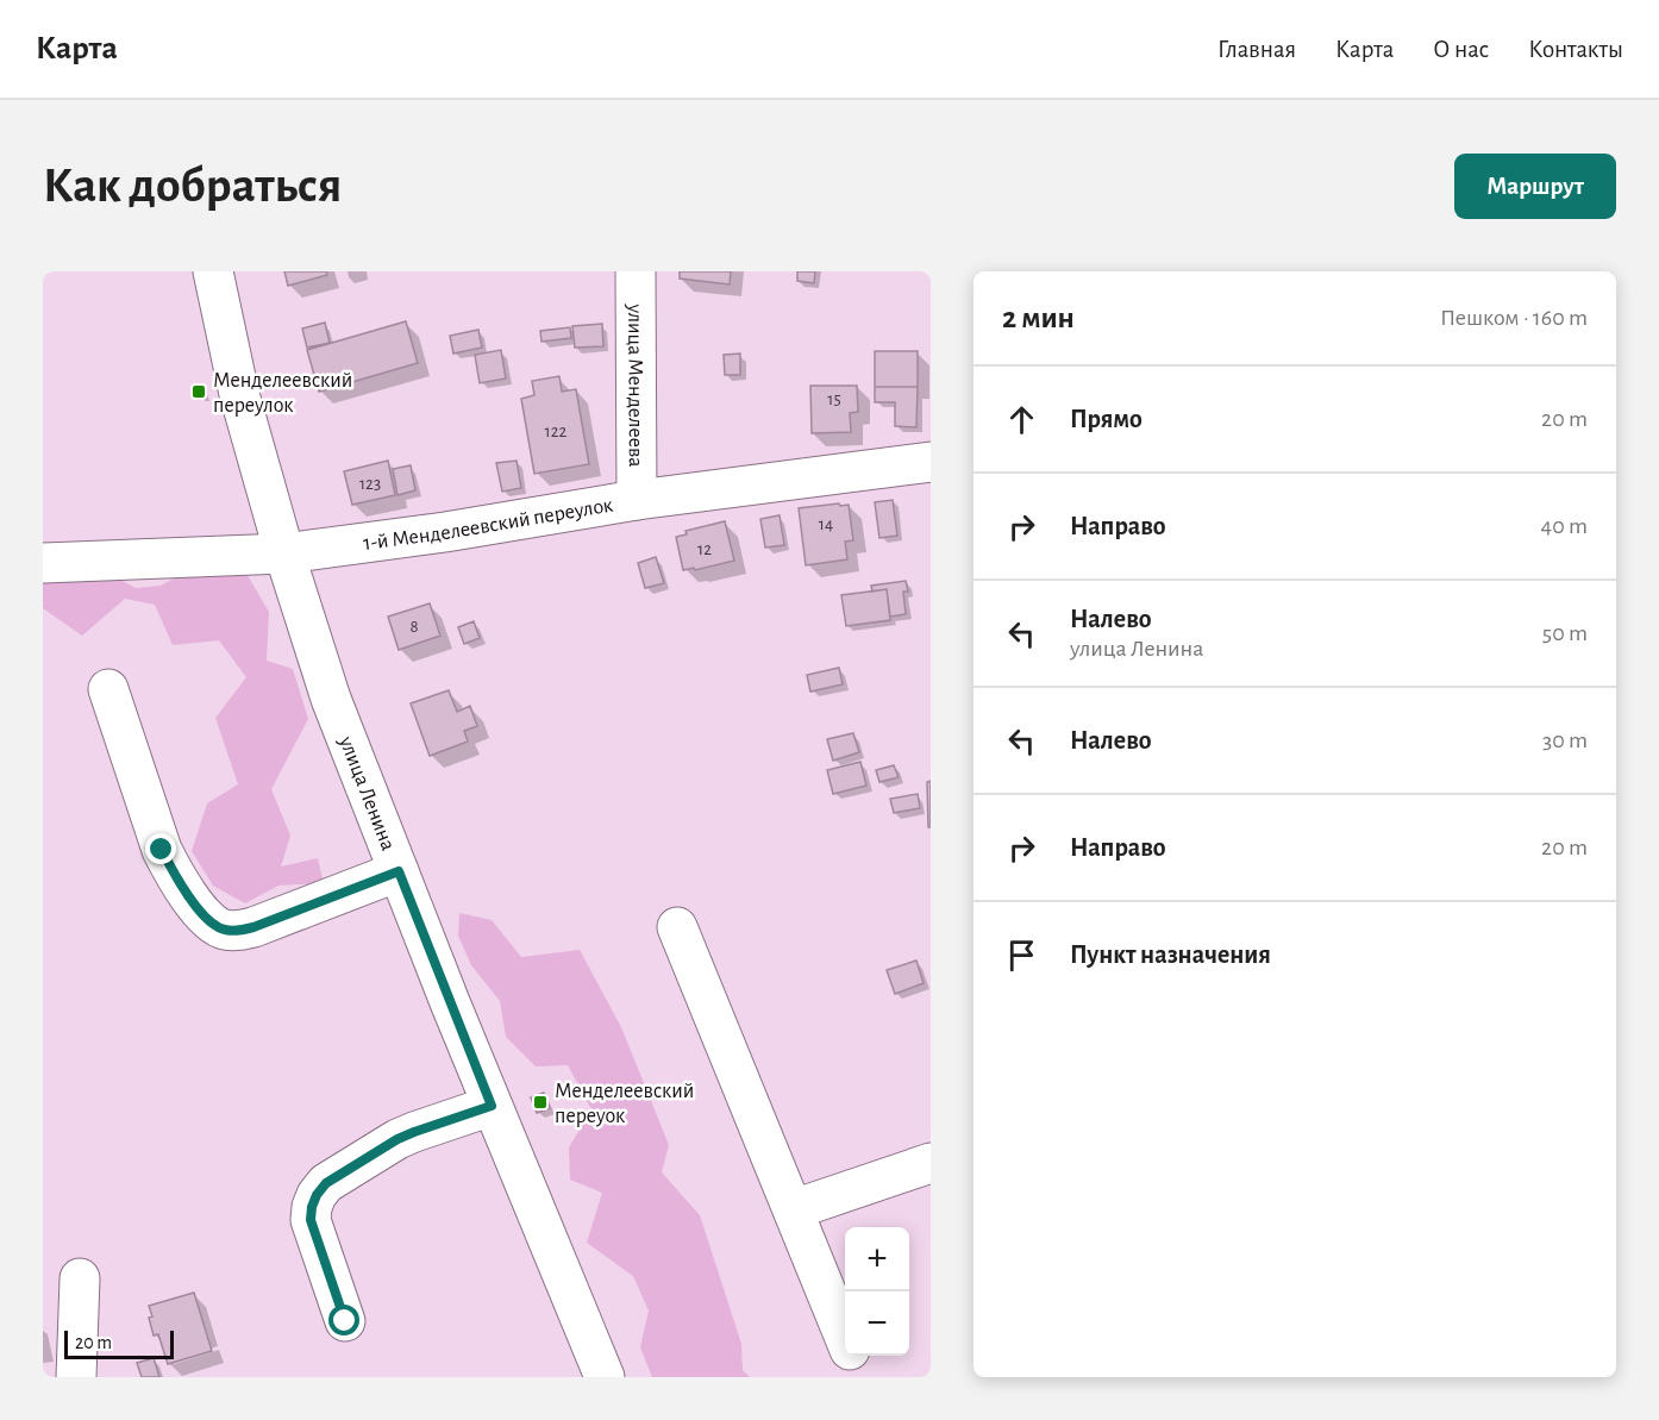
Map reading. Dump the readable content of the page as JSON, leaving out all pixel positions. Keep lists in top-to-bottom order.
{
  "streets": {
    "street": ["улица Менделеева", "1-й Менделеевский переулок", "улица Ленина"]
  },
  "crossings": [
    ["улица Менделеева", "1-й Менделеевский переулок"],
    ["1-й Менделеевский переулок", "улица Ленина"]
  ],
  "places": {
    "transit": ["Менделеевский переулок", "Менделеевский переуок"]
  },
  "house_numbers": [
    "15",
    "122",
    "123",
    "14",
    "12",
    "8"
  ],
  "scale_bar": "20 m",
  "page": {
    "header": "Карта",
    "nav": [
      "Главная",
      "Карта",
      "О нас",
      "Контакты"
    ],
    "buttons": "Маршрут",
    "title": "Как добраться",
    "heading": ["2 мин", "Пешком · 160 m"],
    "list": [
      ["Прямо", "20 m"],
      ["Направо", "40 m"],
      ["Налево", "улица Ленина", "50 m"],
      ["Налево", "30 m"],
      ["Направо", "20 m"],
      "Пункт назначения"
    ],
    "map_buttons": ["+", "−"],
    "scale": "20 m"
  }
}
